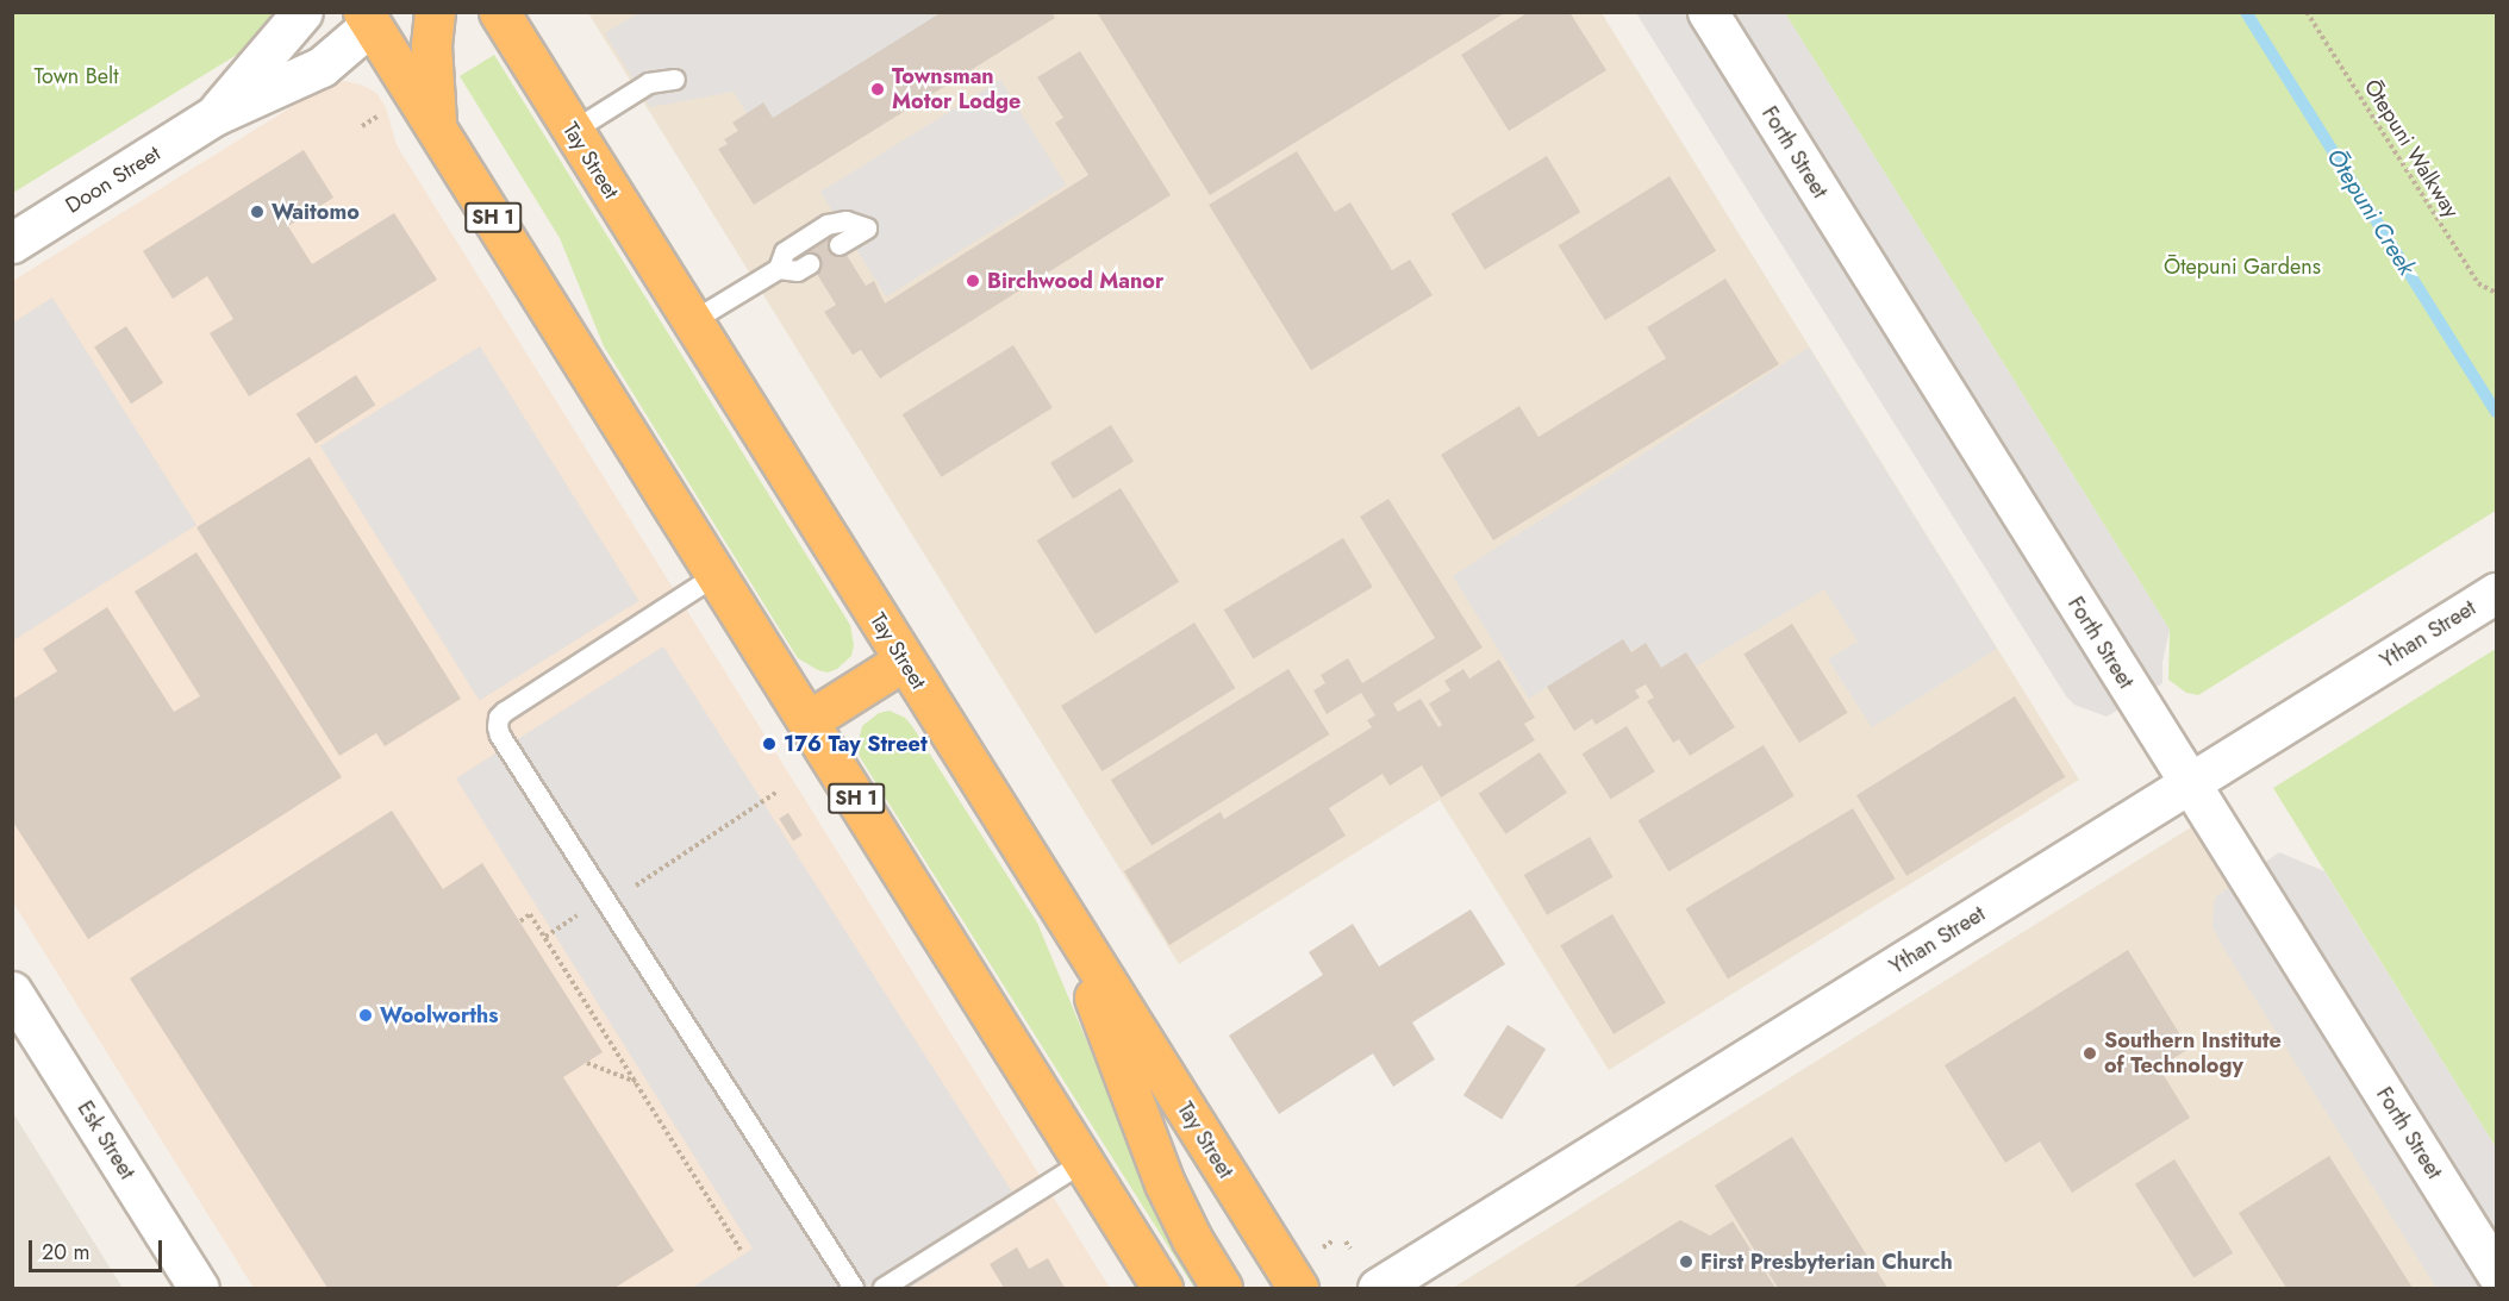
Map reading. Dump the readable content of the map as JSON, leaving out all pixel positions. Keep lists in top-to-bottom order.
{
  "streets": {
    "highway": ["Tay Street", "SH 1"],
    "street": [
      "Forth Street",
      "Doon Street",
      "Ythan Street",
      "Esk Street"
    ],
    "path": ["Ōtepuni Walkway"]
  },
  "crossings": [
    ["Forth Street", "Ythan Street"],
    ["Doon Street", "SH 1"]
  ],
  "water": ["Ōtepuni Creek"],
  "parks": ["Town Belt", "Ōtepuni Gardens"],
  "places": [
    "Townsman Motor Lodge",
    "Waitomo",
    "Birchwood Manor",
    "176 Tay Street",
    "Woolworths",
    "Southern Institute of Technology",
    "First Presbyterian Church"
  ],
  "scale_bar": "20 m"
}
